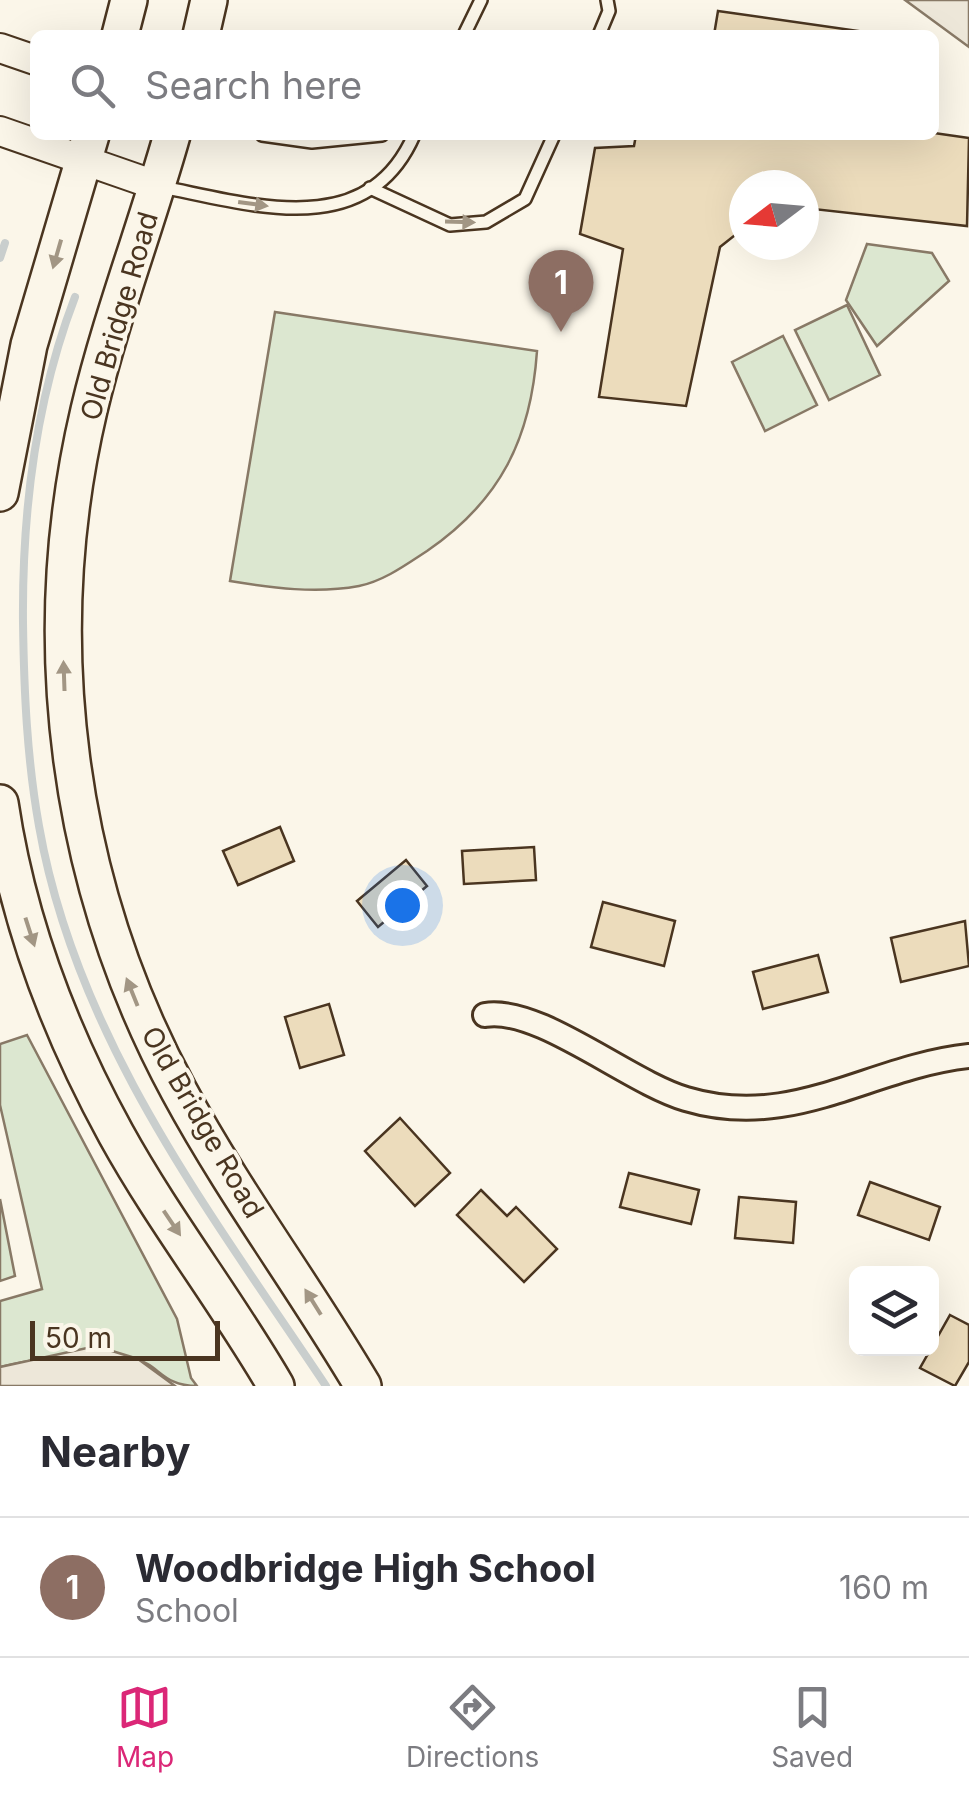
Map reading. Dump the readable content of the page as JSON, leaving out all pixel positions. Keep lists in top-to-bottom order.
{
  "streets": {
    "main road": ["Old Bridge Road"]
  },
  "scale_bar": "50 m",
  "north": "left",
  "page": {
    "search": "Search here",
    "pins": "1",
    "scale": "50 m",
    "heading": "Nearby",
    "list": [
      {
        "mark": "1",
        "name": "Woodbridge High School",
        "note": "School",
        "value": "160 m"
      }
    ],
    "nav": ["Map", "Directions", "Saved"]
  }
}
